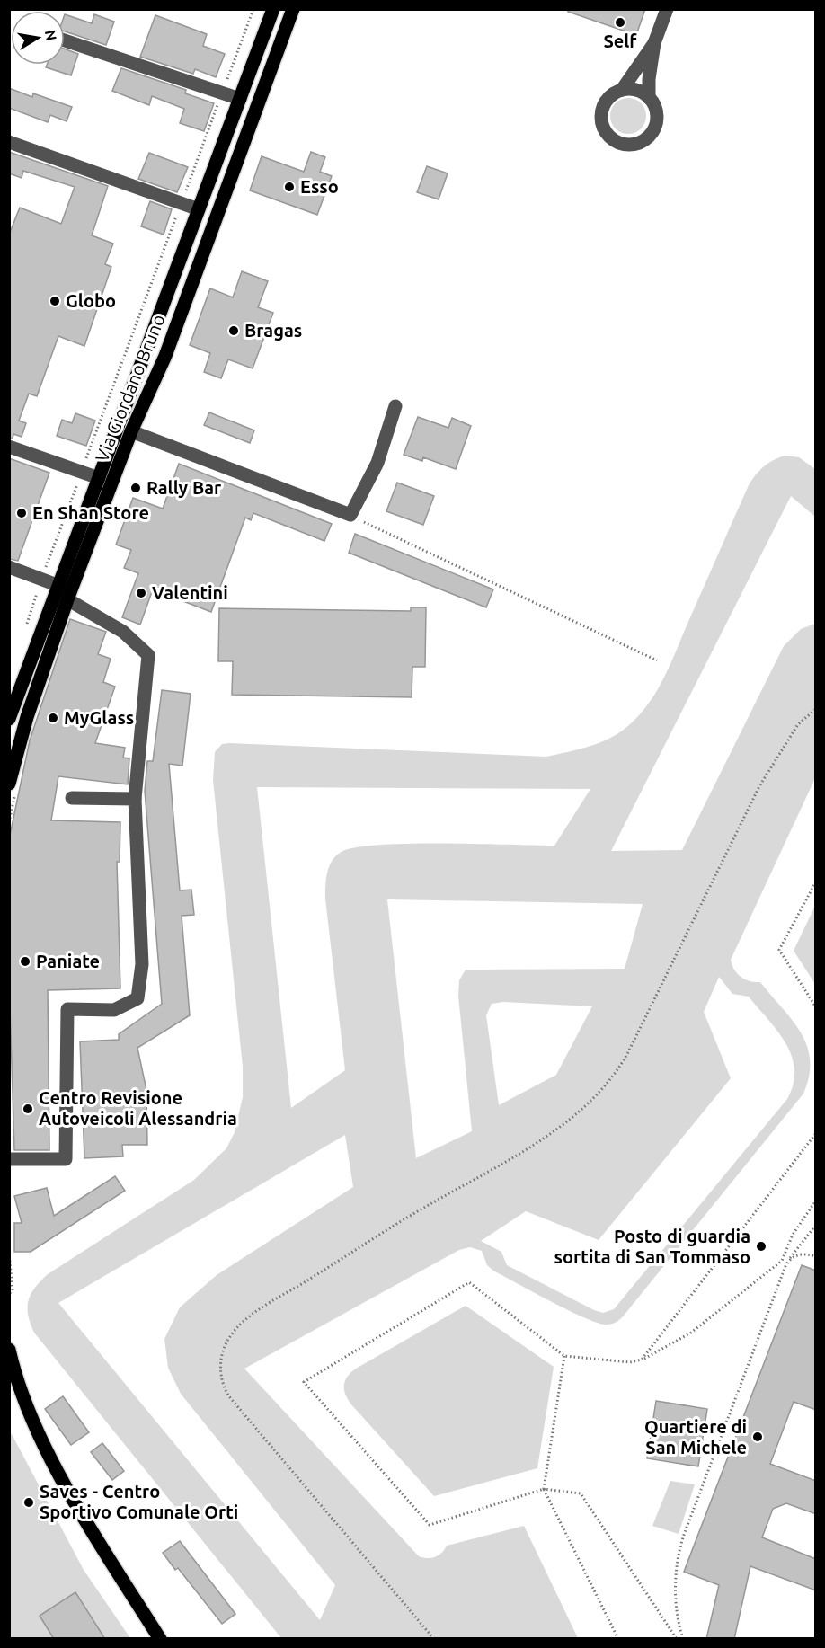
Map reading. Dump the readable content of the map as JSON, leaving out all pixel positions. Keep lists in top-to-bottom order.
{
  "streets": {
    "main road": ["Via Giordano Bruno"]
  },
  "places": [
    "Self",
    "Esso",
    "Globo",
    "Bragas",
    "Rally Bar",
    "En Shan Store",
    "Valentini",
    "MyGlass",
    "Paniate",
    "Centro Revisione Autoveicoli Alessandria",
    "Posto di guardia sortita di San Tommaso",
    "Quartiere di San Michele",
    "Saves - Centro Sportivo Comunale Orti"
  ],
  "north": "right"
}
